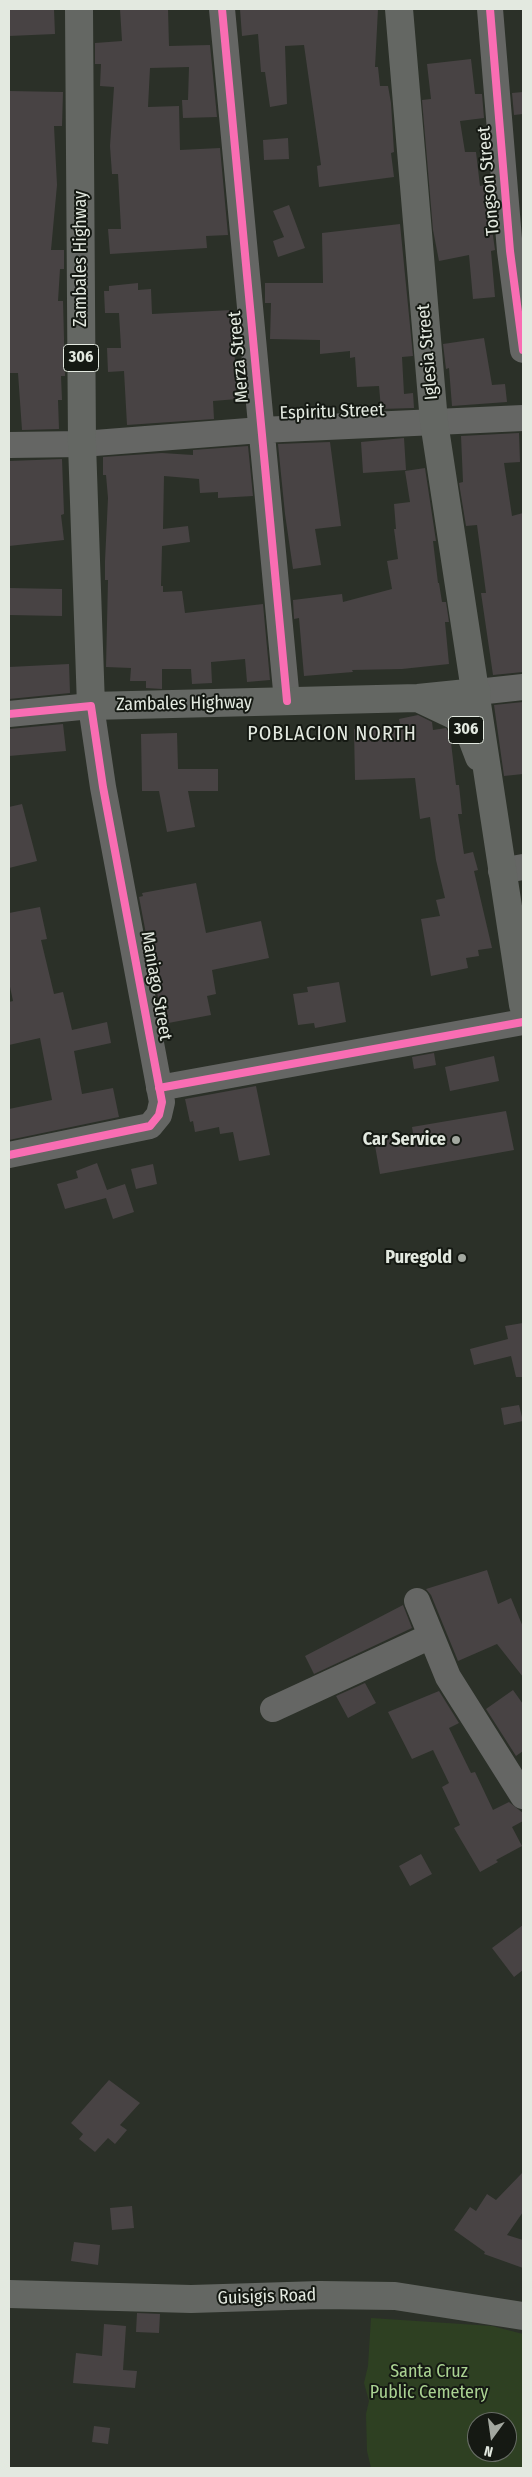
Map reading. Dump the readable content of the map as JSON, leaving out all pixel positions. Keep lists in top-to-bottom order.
{
  "streets": {
    "main road": [
      "Zambales Highway",
      "Iglesia Street",
      "306",
      "Guisigis Road"
    ],
    "street": [
      "Tongson Street",
      "Merza Street",
      "Espiritu Street",
      "Maniago Street"
    ]
  },
  "crossings": [
    ["Zambales Highway", "Iglesia Street"],
    ["Zambales Highway", "Merza Street"],
    ["Zambales Highway", "306"],
    ["Zambales Highway", "Espiritu Street"],
    ["Zambales Highway", "Maniago Street"],
    ["Iglesia Street", "306"],
    ["Iglesia Street", "Espiritu Street"],
    ["Merza Street", "Espiritu Street"]
  ],
  "districts": ["POBLACION NORTH"],
  "parks": ["Santa Cruz Public Cemetery"],
  "places": ["Car Service", "Puregold"],
  "north": "bottom"
}
